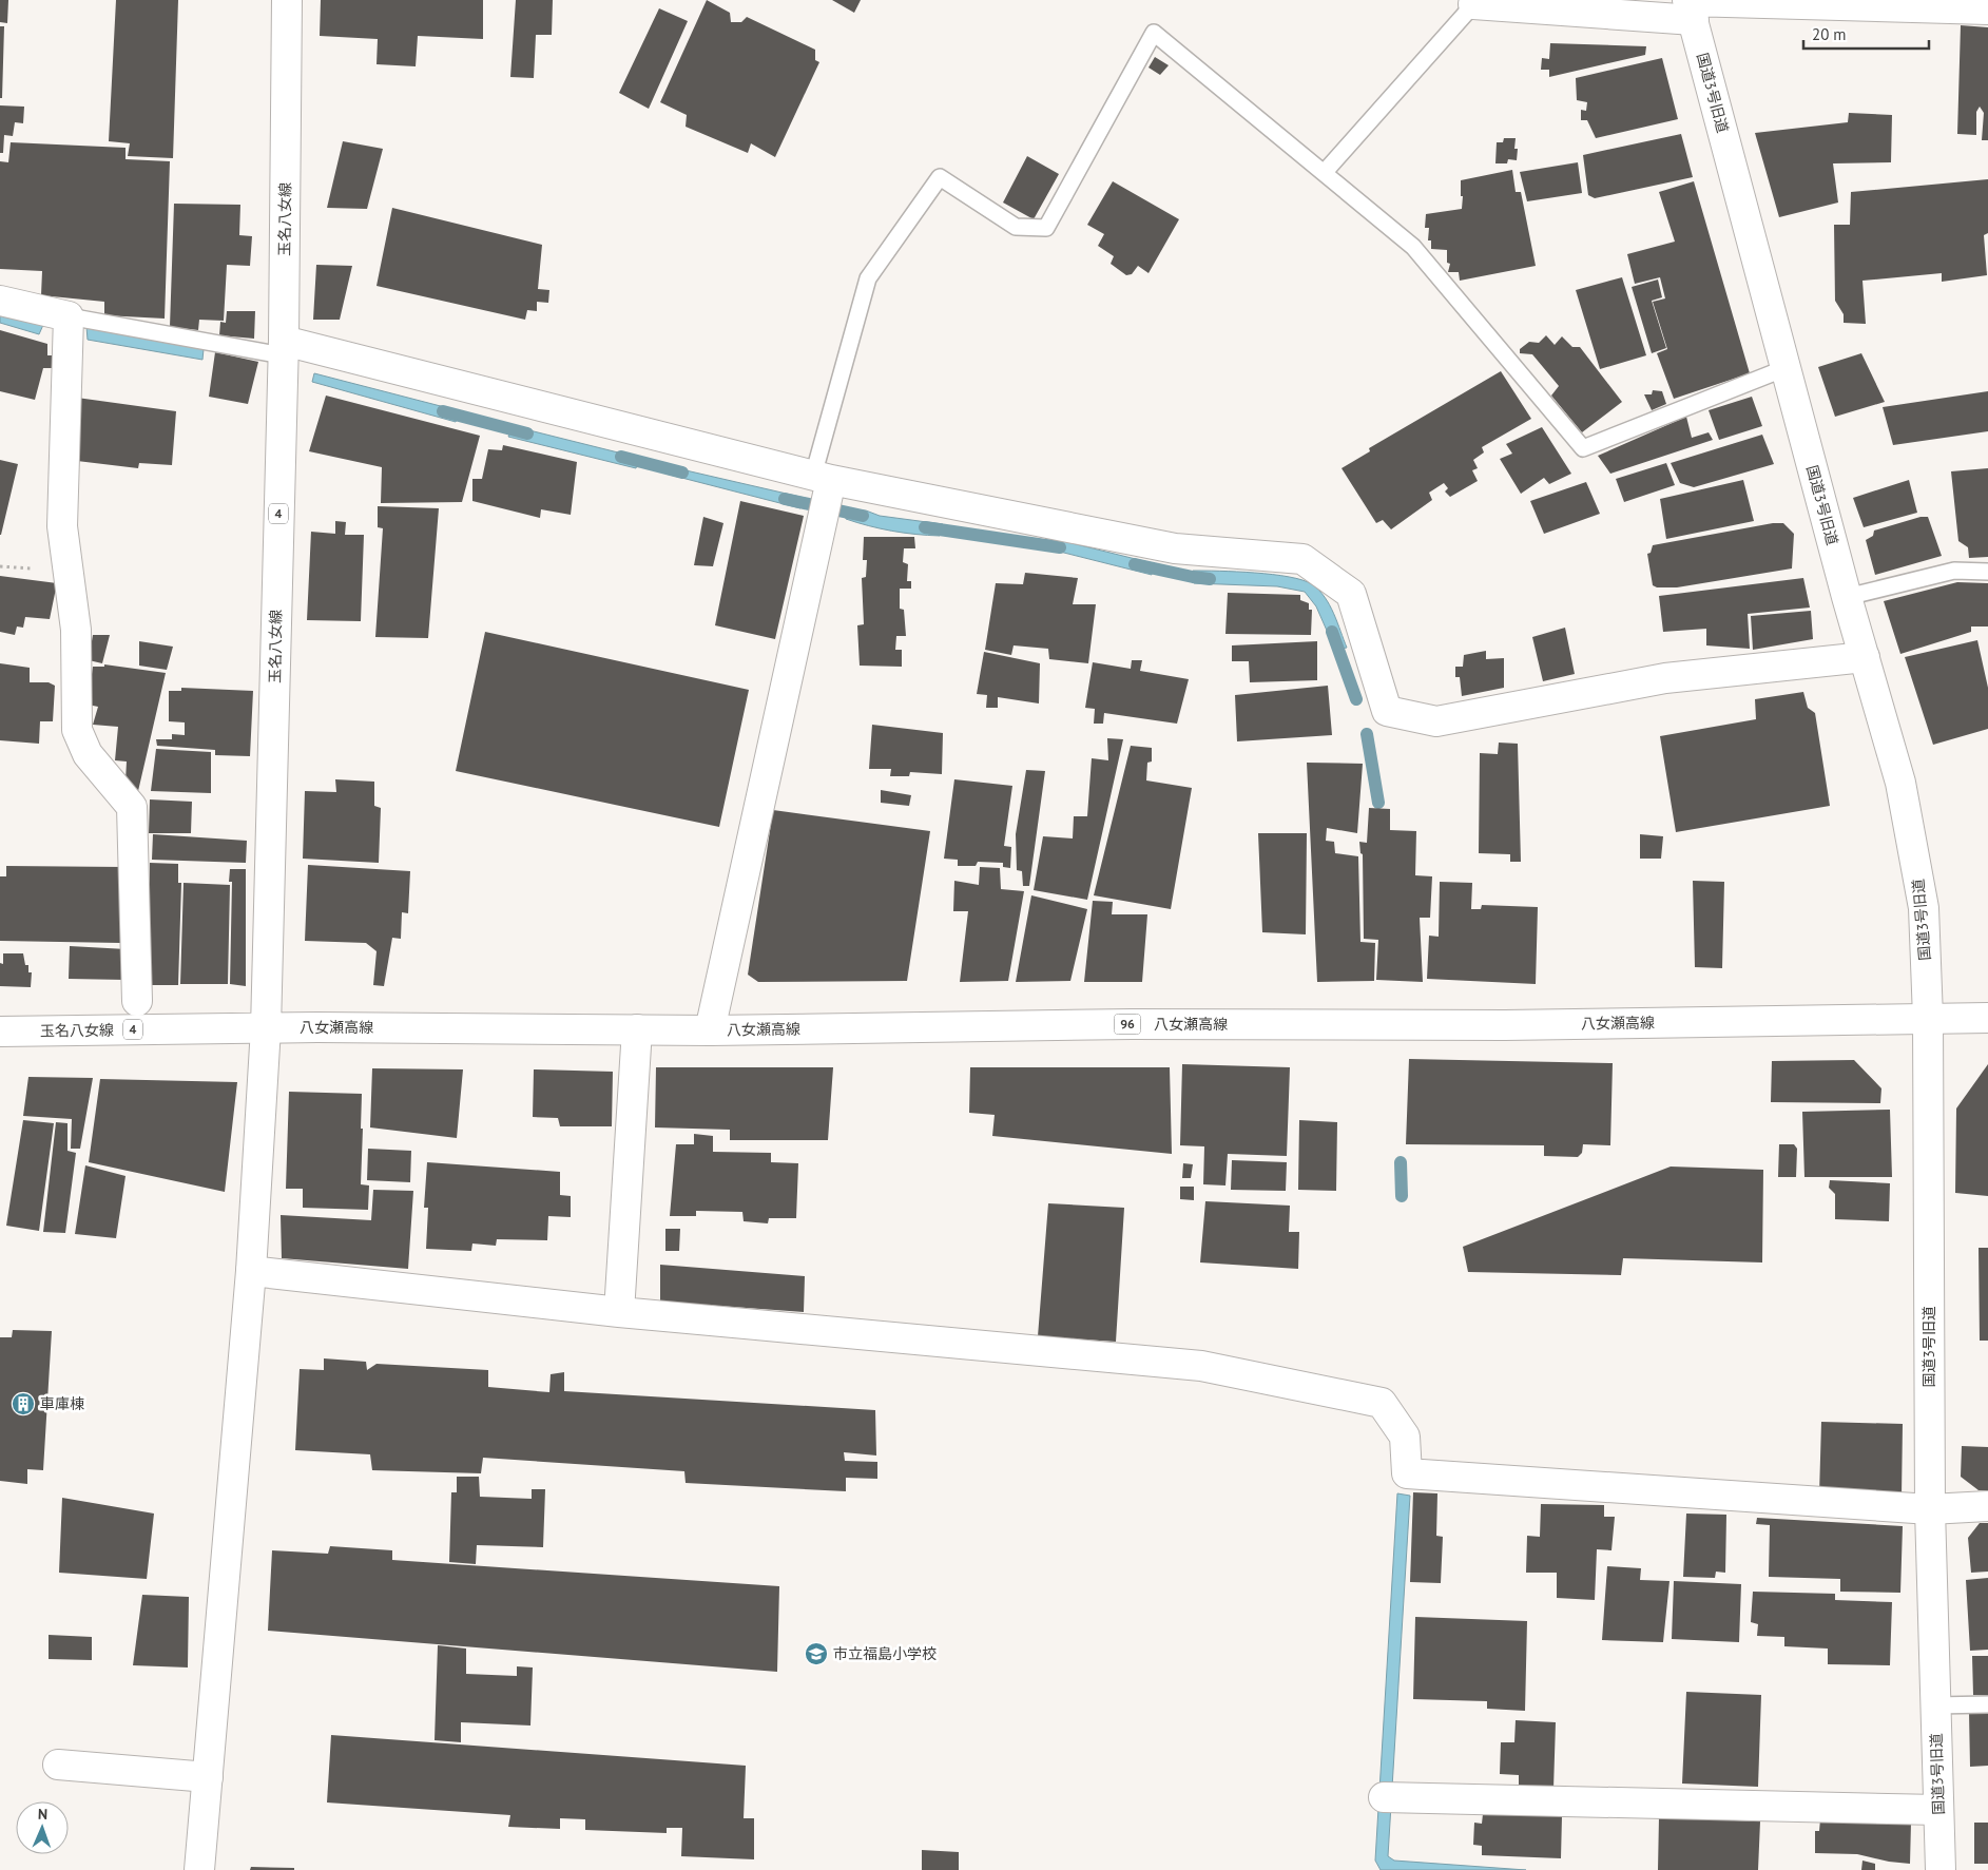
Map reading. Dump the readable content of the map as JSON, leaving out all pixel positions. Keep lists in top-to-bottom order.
{
  "streets": {
    "street": [
      "国道3号旧道",
      "玉名八女線",
      "4",
      "八女瀬高線",
      "96"
    ]
  },
  "crossings": [
    ["国道3号旧道", "八女瀬高線"],
    ["玉名八女線", "八女瀬高線"]
  ],
  "places": {
    "building": ["車庫棟"],
    "school or university": ["市立福島小学校"]
  },
  "scale_bar": "20 m",
  "north": "top"
}
